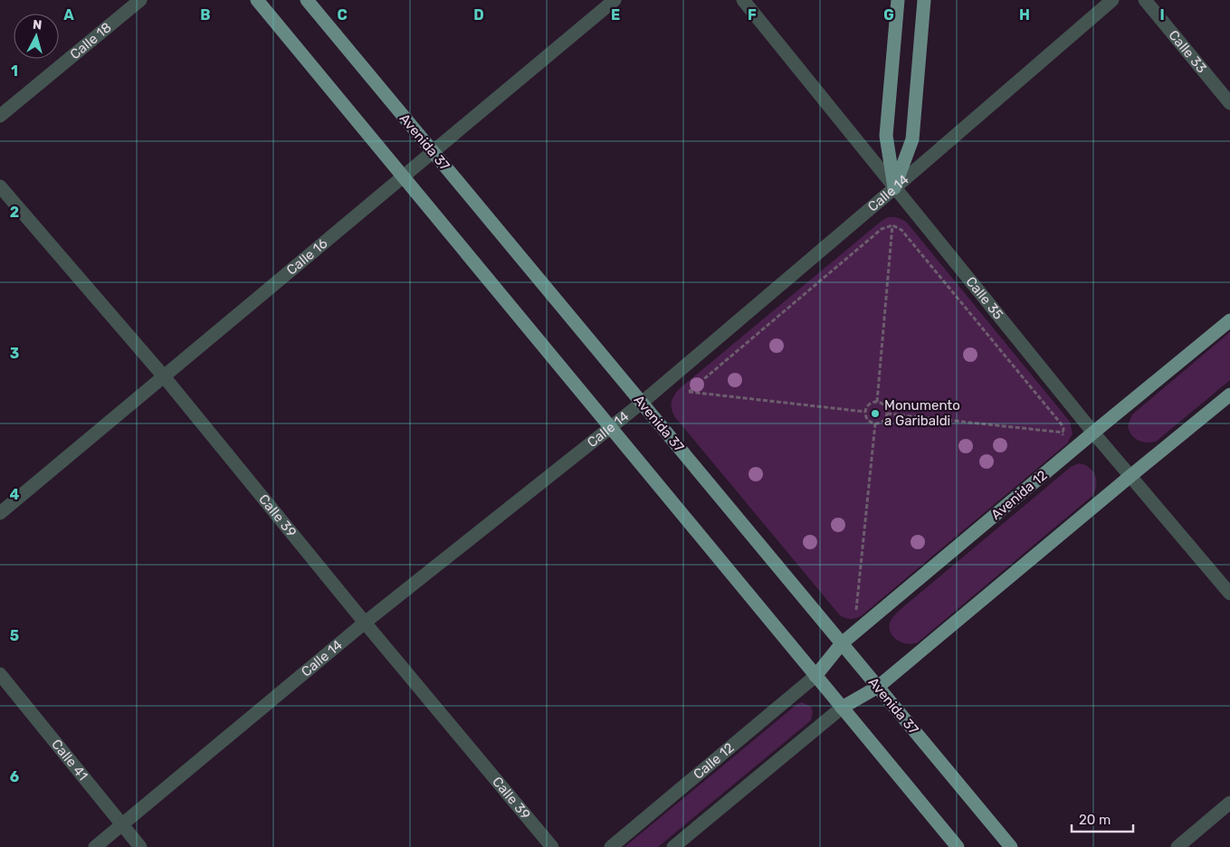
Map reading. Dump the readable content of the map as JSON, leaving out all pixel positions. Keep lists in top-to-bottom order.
{
  "streets": {
    "main road": ["Avenida 37", "Avenida 12"],
    "street": [
      "Calle 18",
      "Calle 33",
      "Calle 14",
      "Calle 16",
      "Calle 35",
      "Calle 39",
      "Calle 41",
      "Calle 12"
    ]
  },
  "crossings": [
    ["Avenida 37", "Calle 14"],
    ["Avenida 37", "Calle 16"],
    ["Avenida 37", "Avenida 12"],
    ["Calle 14", "Calle 35"],
    ["Calle 14", "Calle 39"],
    ["Calle 14", "Calle 41"],
    ["Calle 16", "Calle 39"],
    ["Calle 35", "Avenida 12"],
    ["Avenida 12", "Calle 12"]
  ],
  "places": ["Monumento a Garibaldi"],
  "scale_bar": "20 m",
  "north": "top",
  "grid": {
    "columns": [
      "A",
      "B",
      "C",
      "D",
      "E",
      "F",
      "G",
      "H",
      "I"
    ],
    "rows": [
      "1",
      "2",
      "3",
      "4",
      "5",
      "6"
    ]
  }
}
